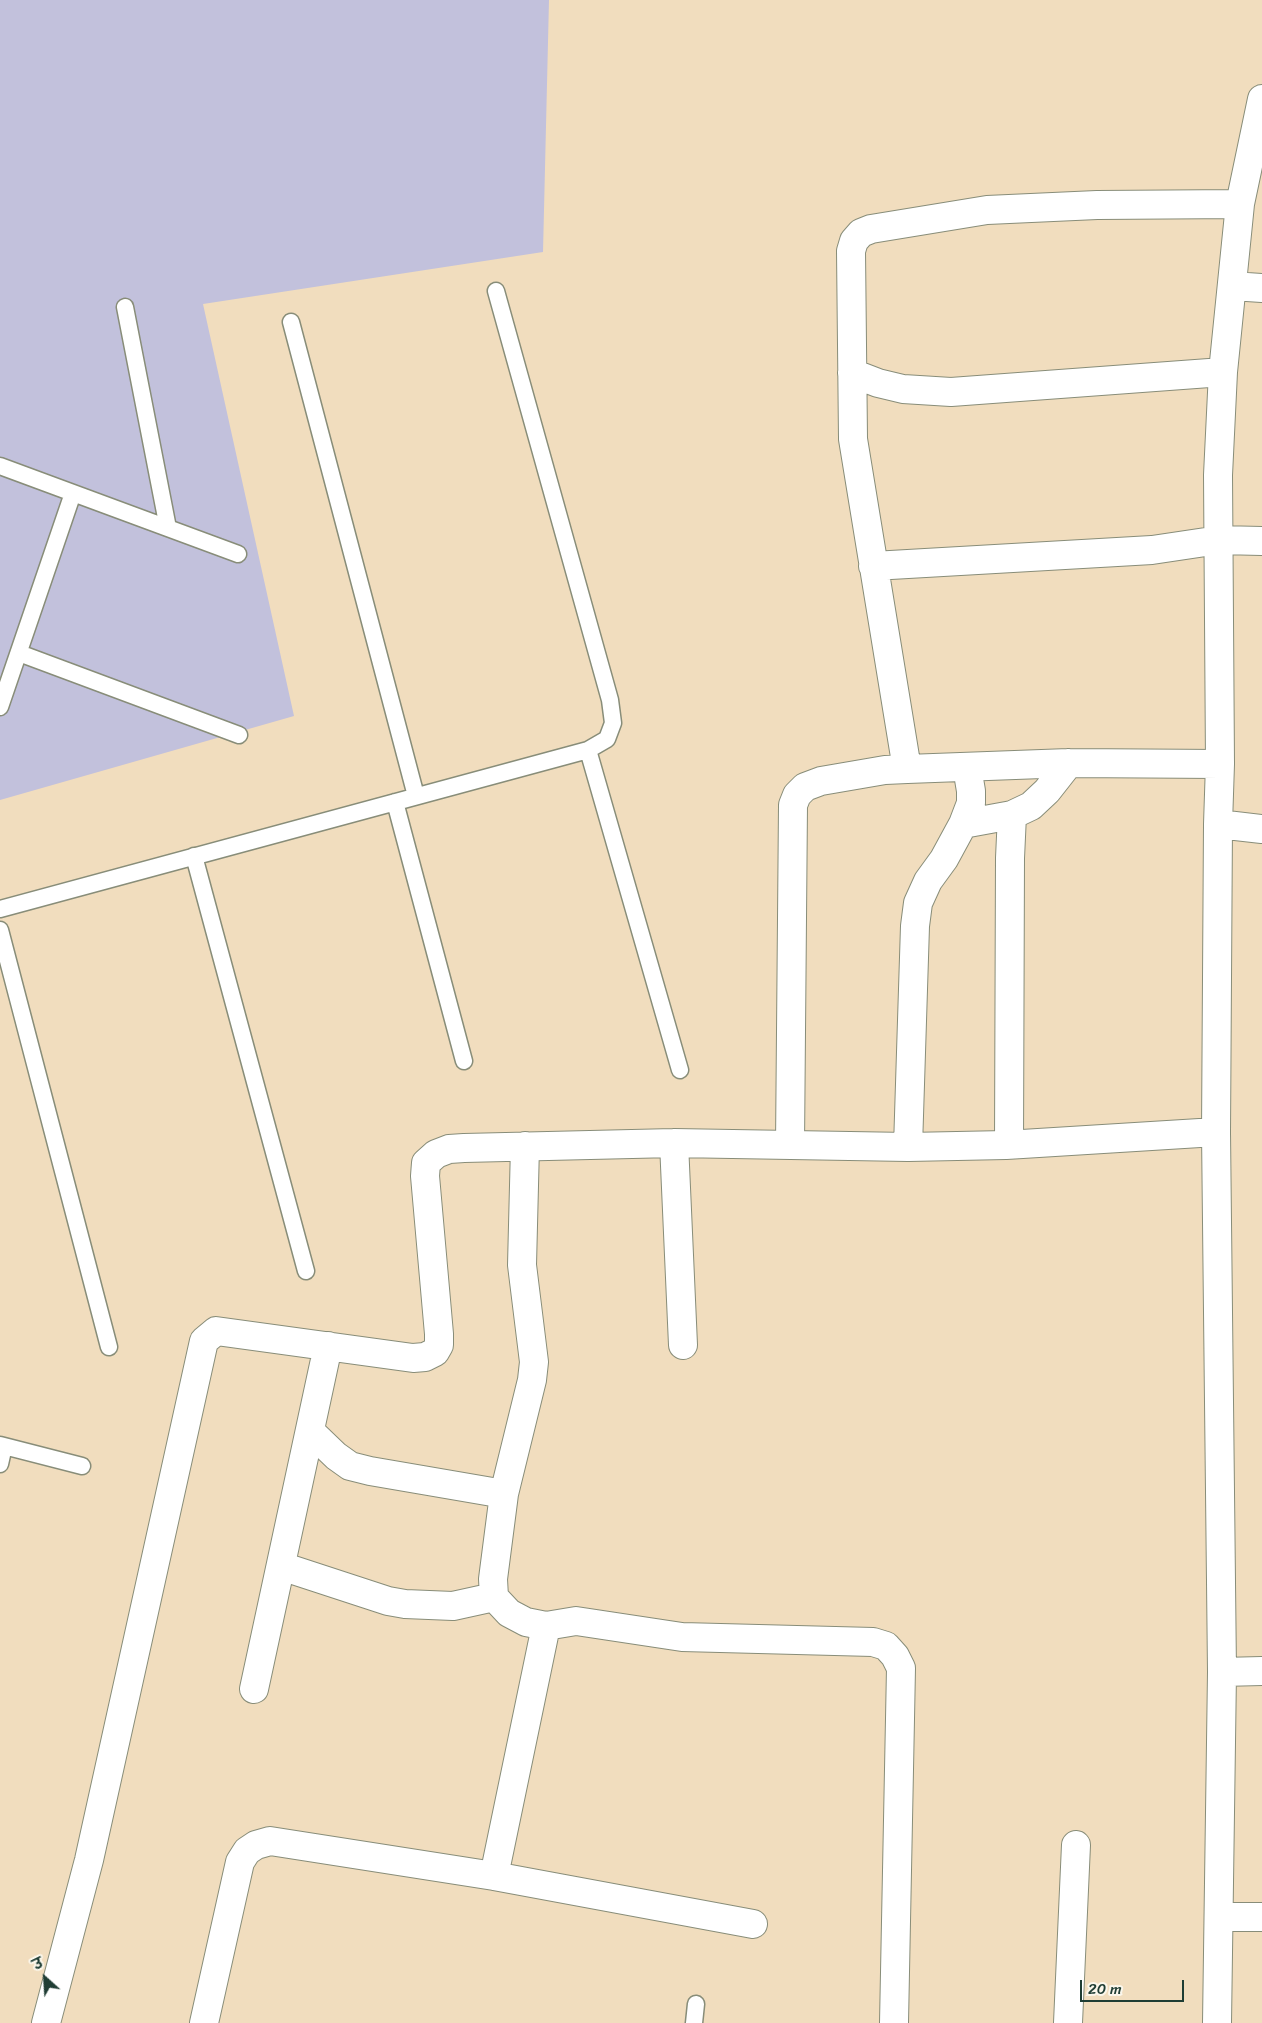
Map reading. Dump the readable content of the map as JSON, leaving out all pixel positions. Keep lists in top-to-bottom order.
{
  "scale_bar": "20 m",
  "north": "top left"
}
